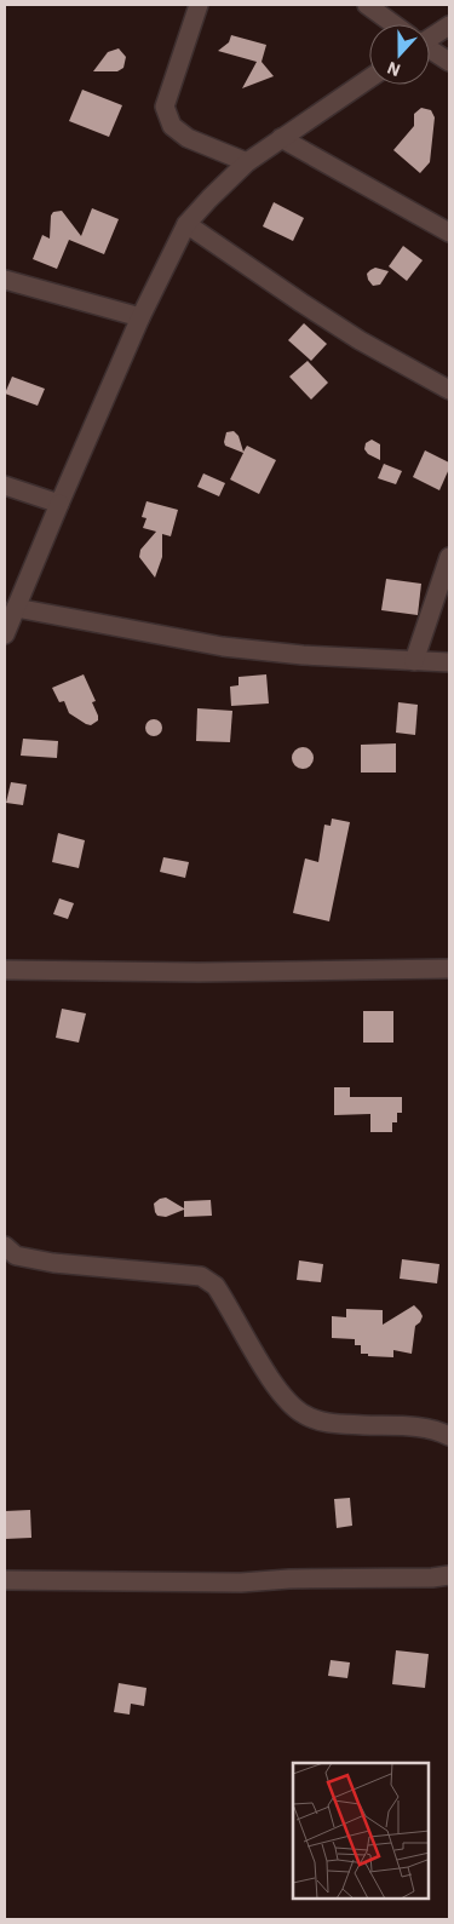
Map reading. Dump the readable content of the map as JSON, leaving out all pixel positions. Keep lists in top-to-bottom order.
{
  "north": "bottom"
}
